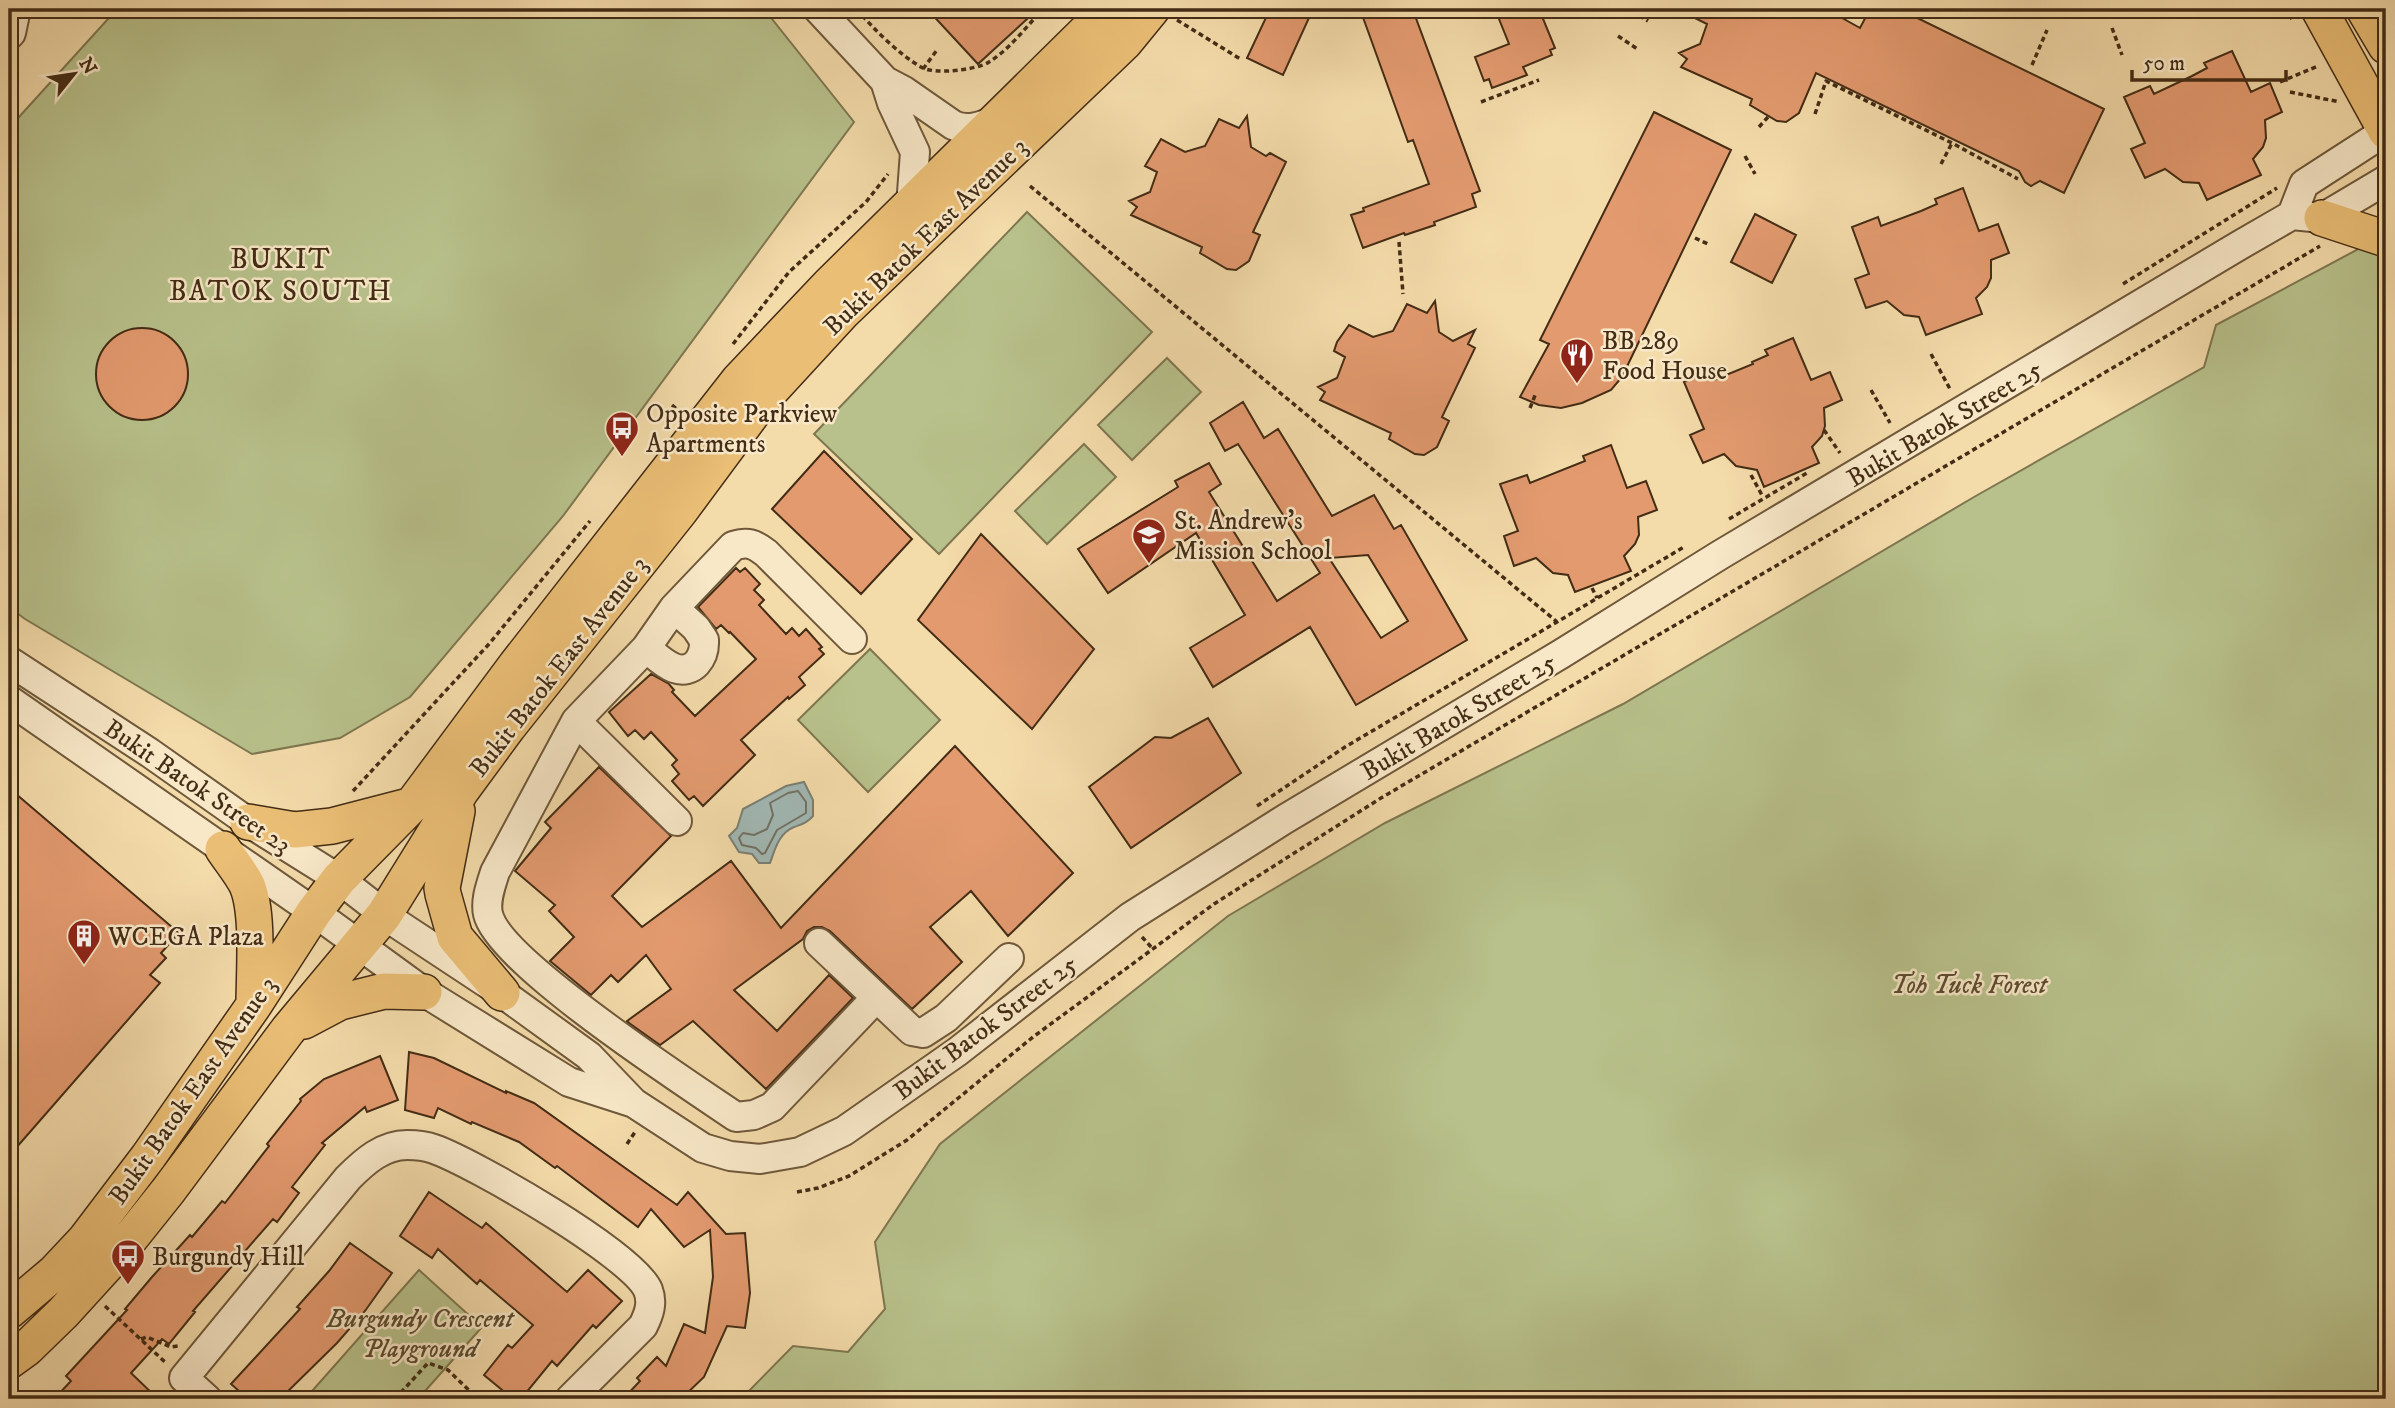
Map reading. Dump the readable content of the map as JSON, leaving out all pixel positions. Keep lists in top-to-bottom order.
{
  "streets": {
    "main road": ["Bukit Batok East Avenue 3"],
    "street": ["Bukit Batok Street 25", "Bukit Batok Street 23"]
  },
  "crossings": [
    ["Bukit Batok East Avenue 3", "Bukit Batok Street 25"],
    ["Bukit Batok East Avenue 3", "Bukit Batok Street 23"],
    ["Bukit Batok Street 25", "Bukit Batok Street 23"]
  ],
  "districts": ["BUKIT BATOK SOUTH"],
  "parks": ["Toh Tuck Forest", "Burgundy Crescent Playground"],
  "places": {
    "restaurant": ["BB 289 Food House"],
    "bus stop": ["Opposite Parkview Apartments", "Burgundy Hill"],
    "school or university": ["St. Andrew's Mission School"],
    "building": ["WCEGA Plaza"]
  },
  "scale_bar": "50 m",
  "north": "top right"
}
